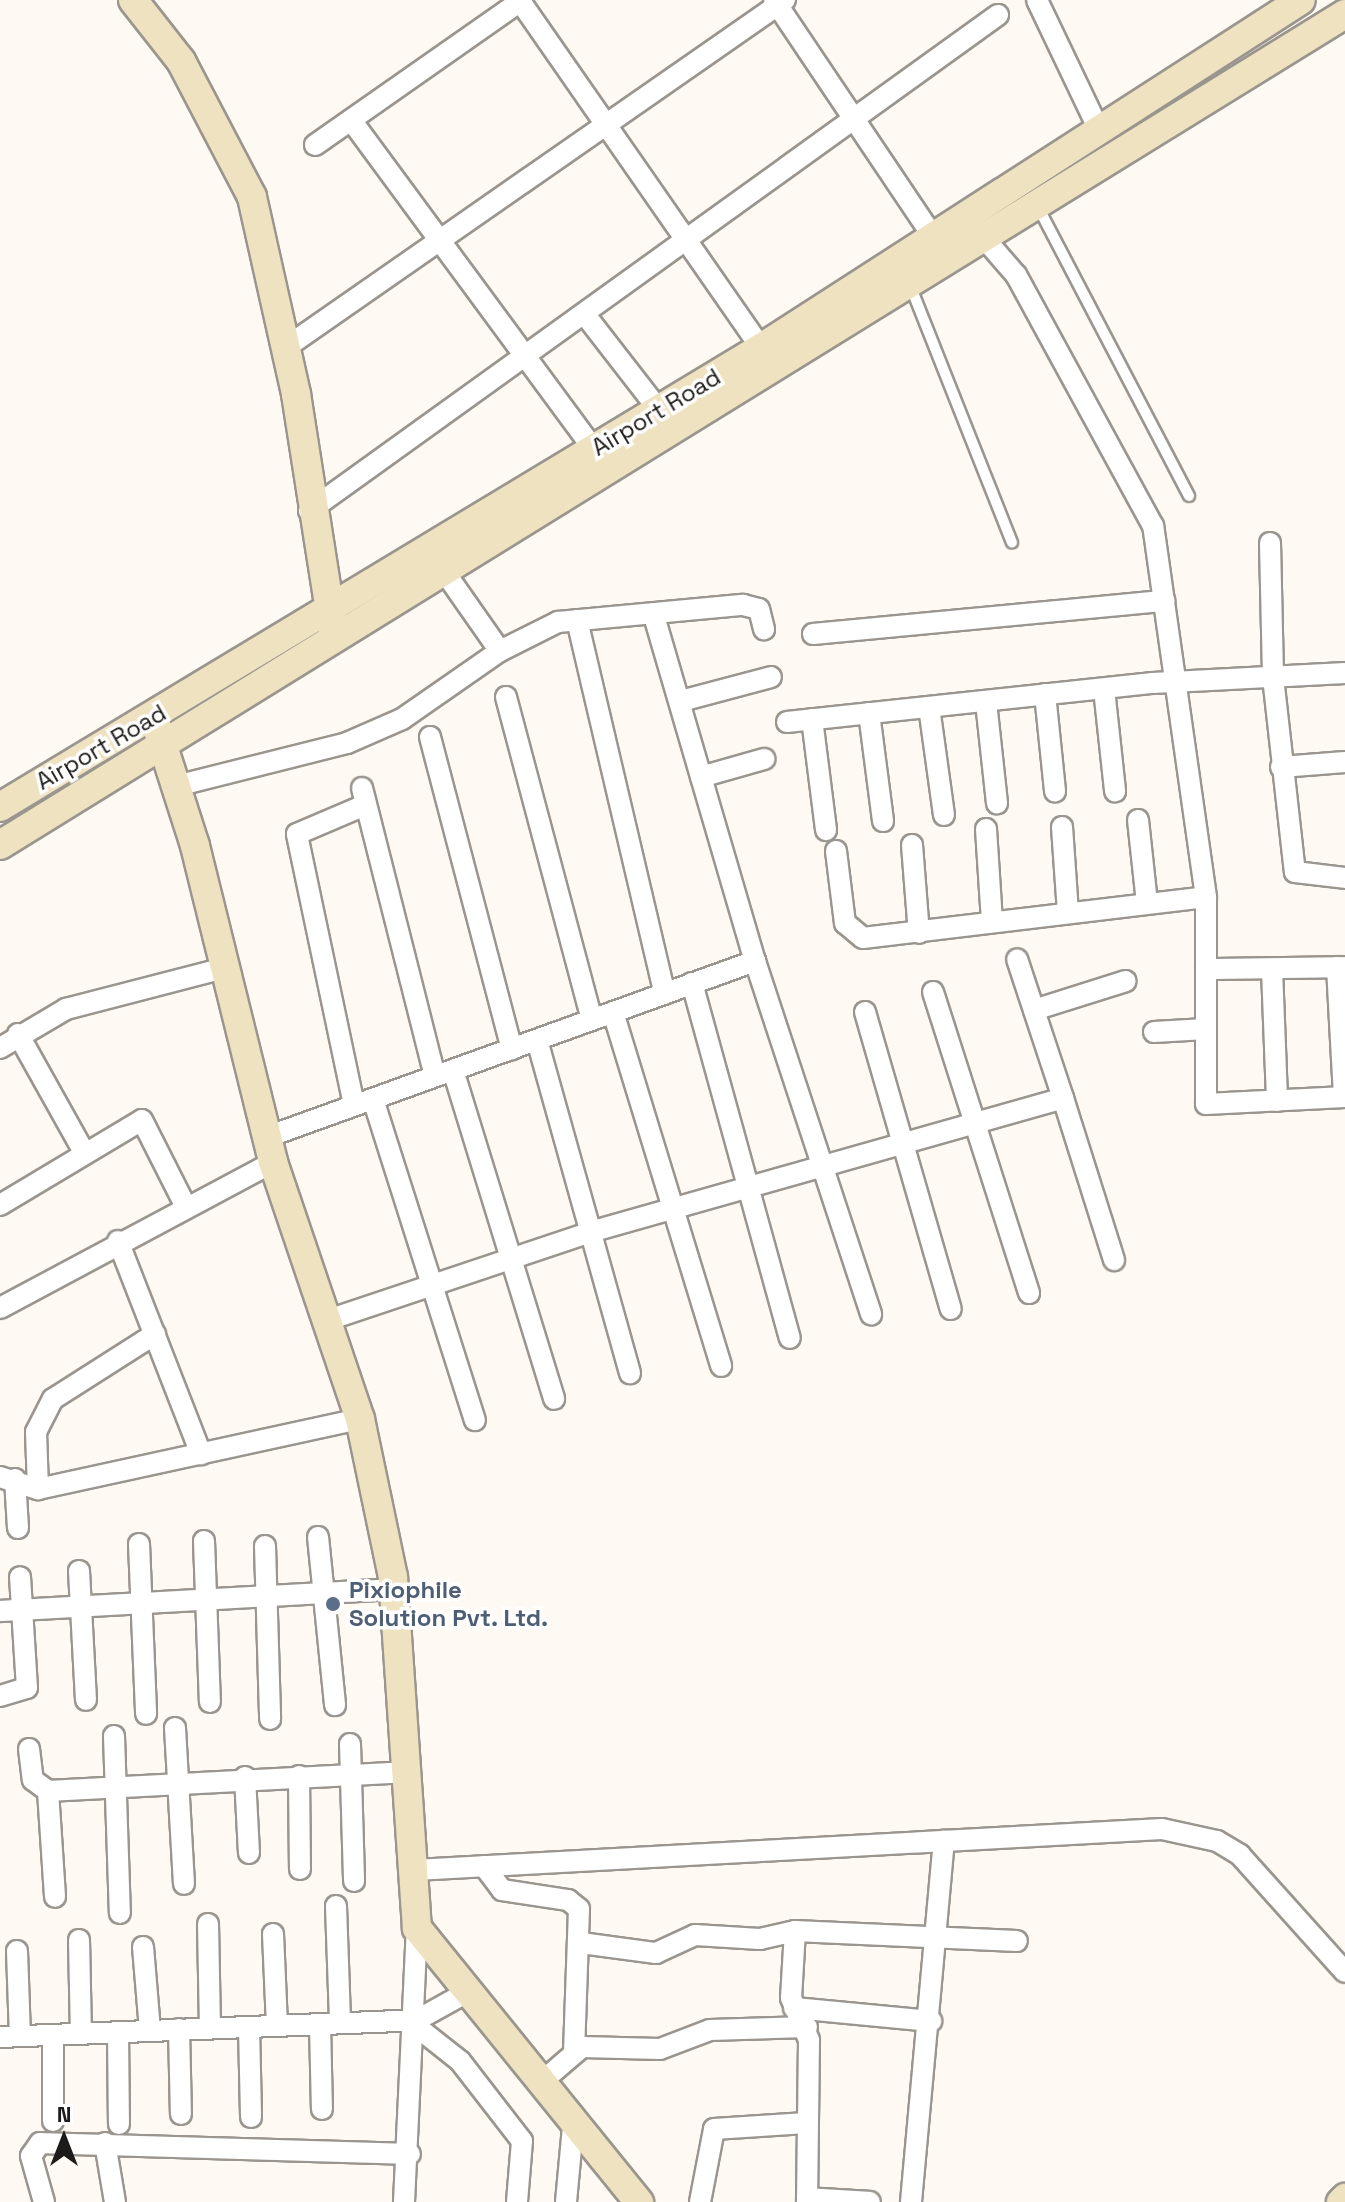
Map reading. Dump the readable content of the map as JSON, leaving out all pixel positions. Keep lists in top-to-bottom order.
{
  "streets": {
    "main road": ["Airport Road"]
  },
  "places": ["Pixiophile Solution Pvt. Ltd."],
  "north": "top"
}
